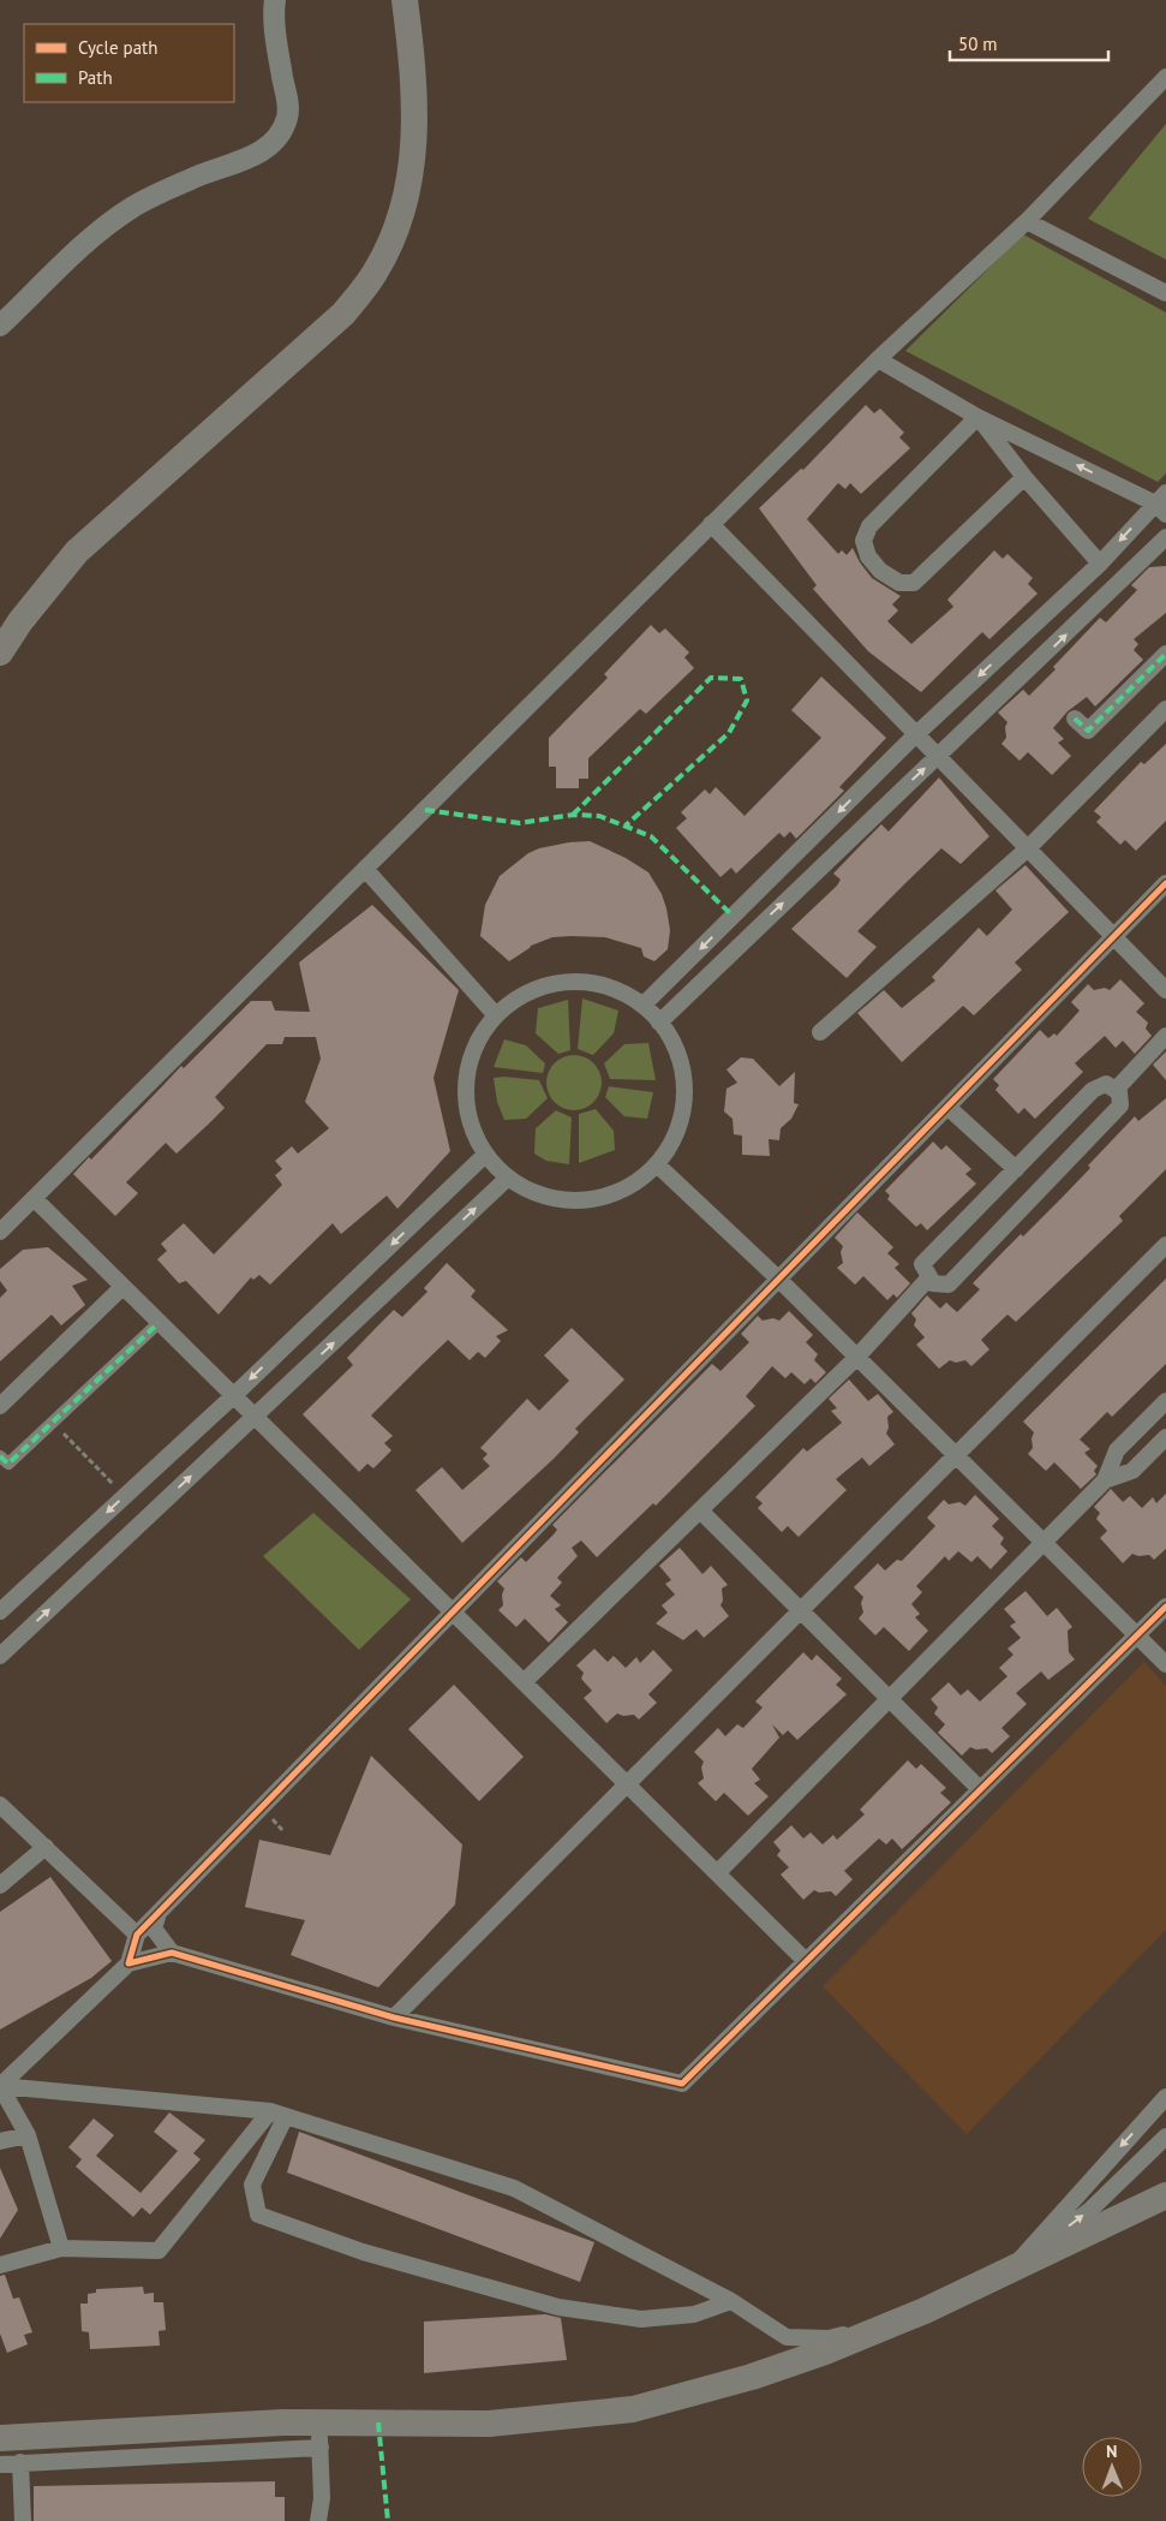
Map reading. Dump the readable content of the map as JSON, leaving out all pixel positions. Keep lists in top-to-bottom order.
{
  "legend": ["Cycle path", "Path"],
  "scale_bar": "50 m",
  "north": "top"
}
